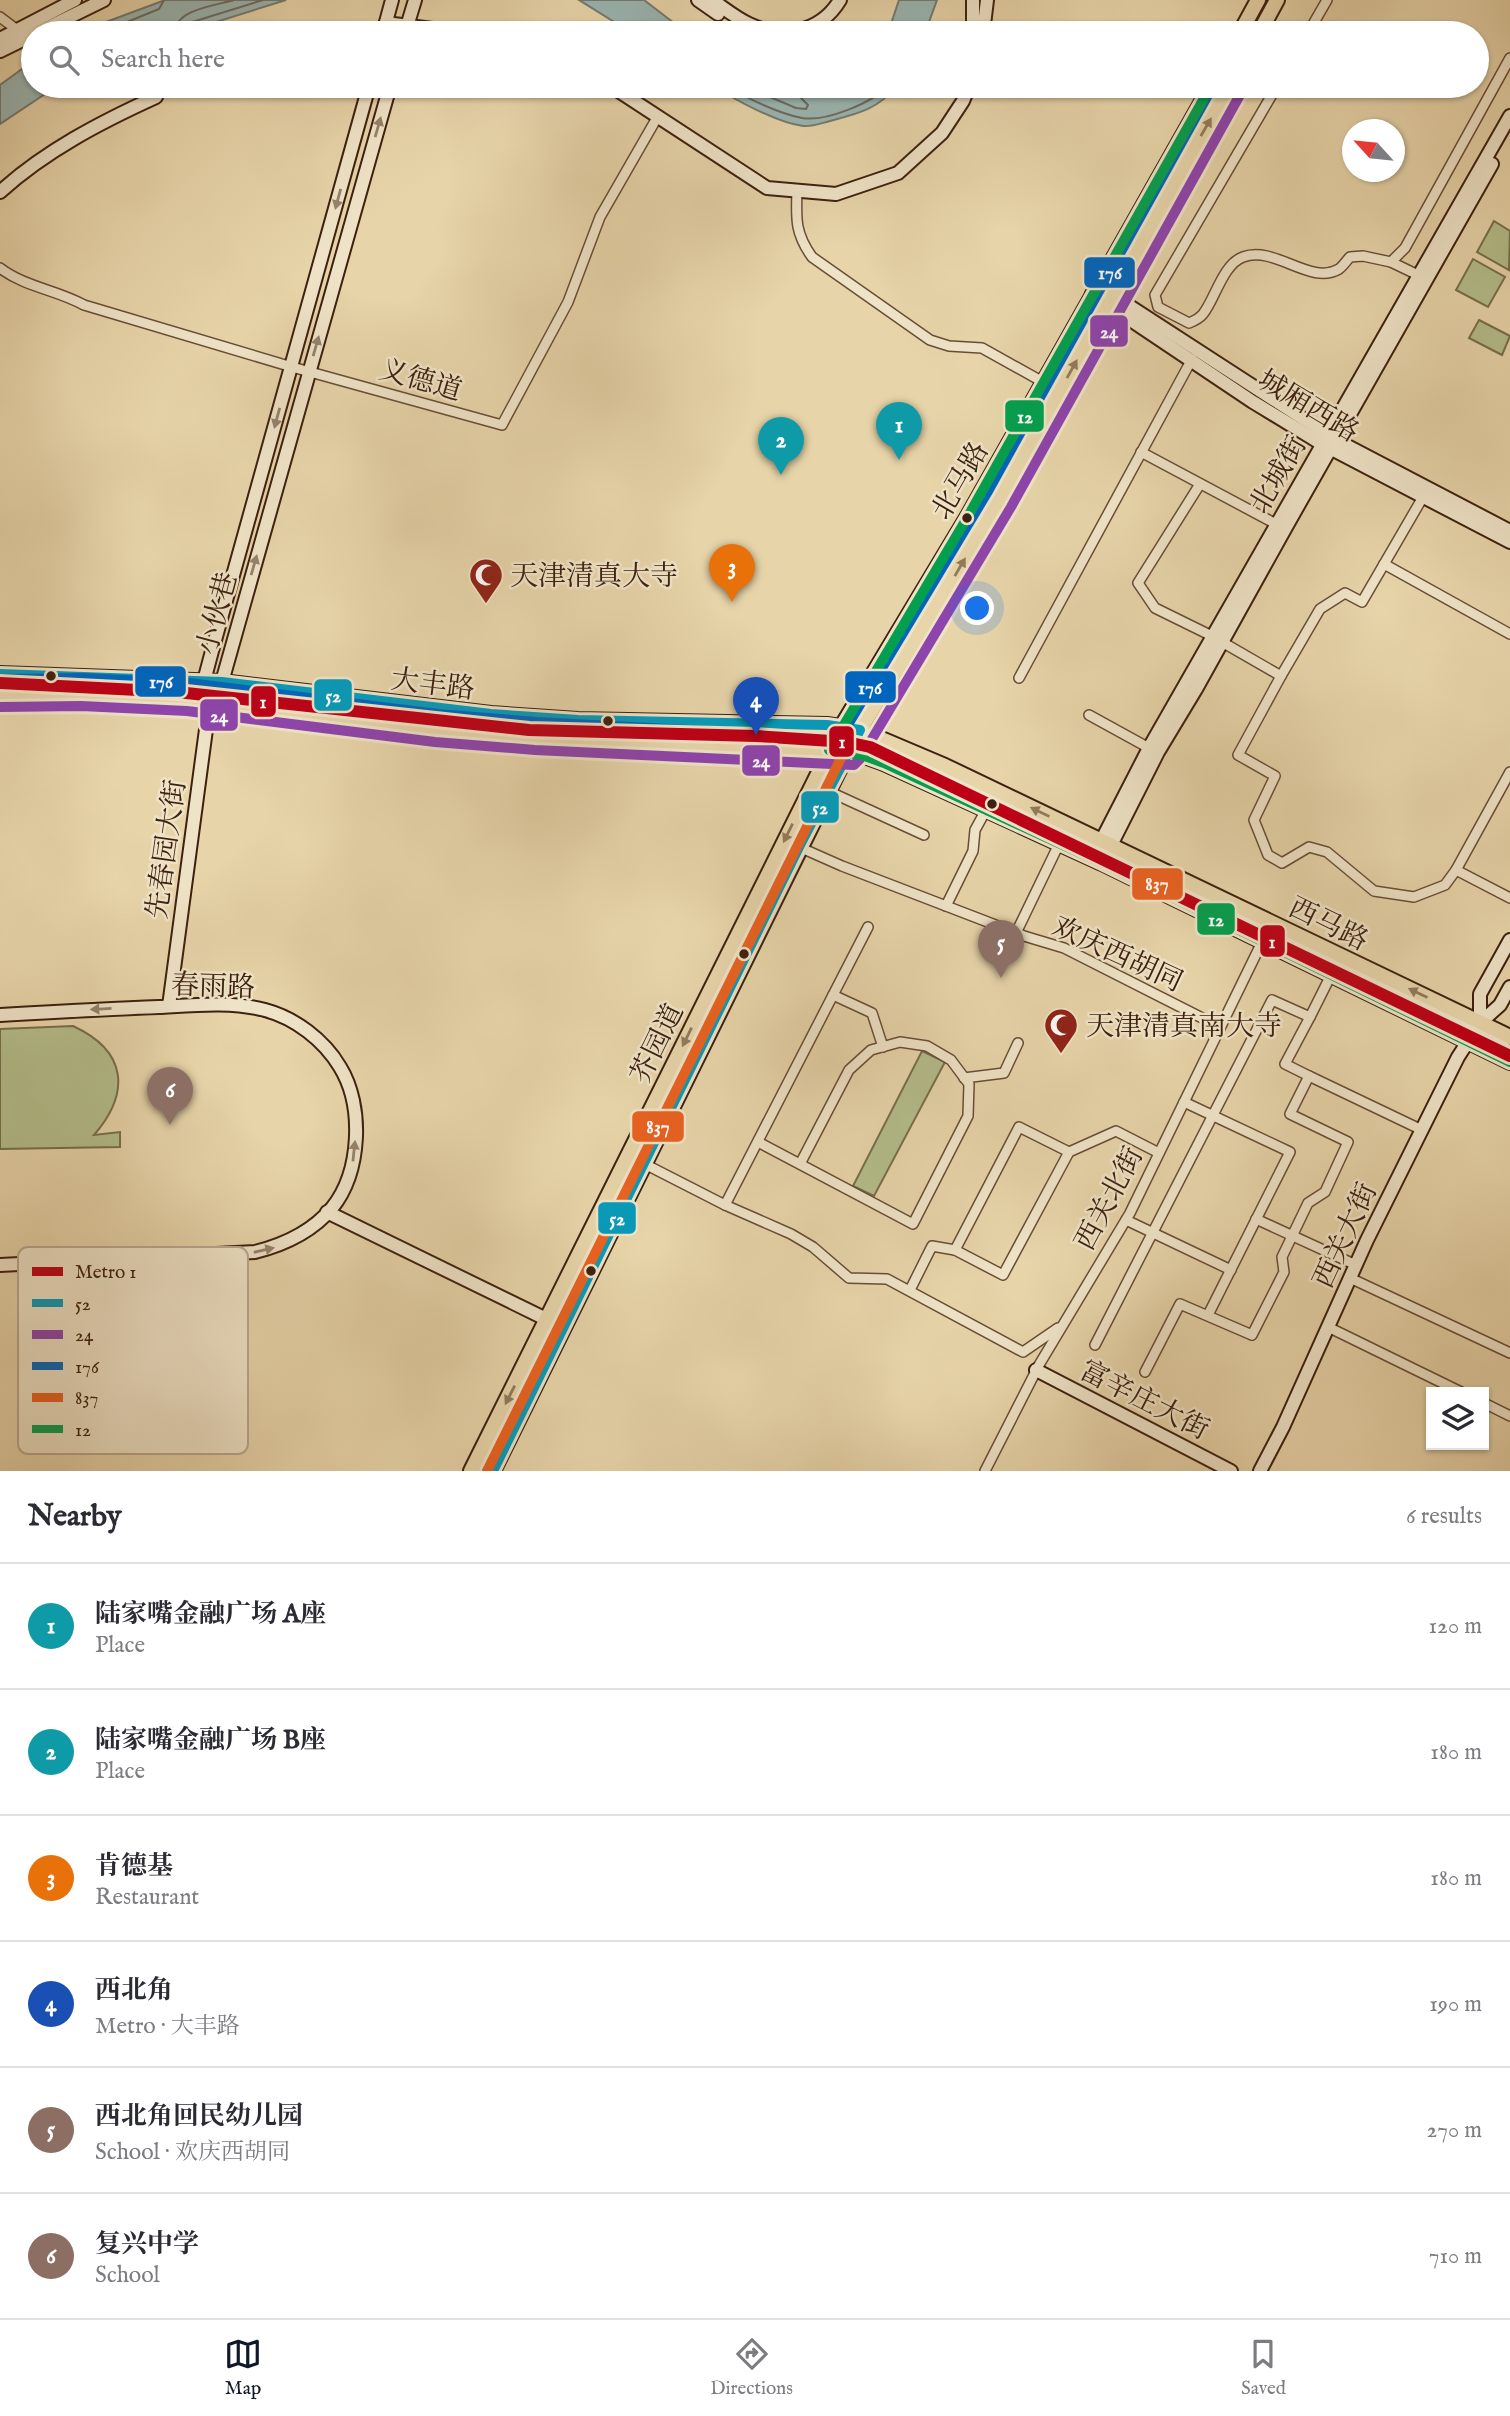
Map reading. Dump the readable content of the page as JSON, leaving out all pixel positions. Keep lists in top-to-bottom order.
{
  "streets": {
    "main road": [
      "北马路",
      "大丰路",
      "西马路",
      "芥园道"
    ],
    "street": [
      "义德道",
      "城厢西路",
      "北城街",
      "小伙巷",
      "先春园大街",
      "欢庆西胡同",
      "春雨路",
      "西关北街",
      "西关大街",
      "富辛庄大街"
    ]
  },
  "crossings": [
    ["义德道", "小伙巷"],
    ["城厢西路", "北城街"],
    ["城厢西路", "北马路"],
    ["北城街", "西马路"],
    ["北马路", "大丰路"],
    ["北马路", "西马路"],
    ["北马路", "芥园道"],
    ["小伙巷", "大丰路"],
    ["小伙巷", "先春园大街"],
    ["大丰路", "先春园大街"],
    ["大丰路", "西马路"],
    ["大丰路", "芥园道"],
    ["先春园大街", "春雨路"],
    ["西马路", "芥园道"],
    ["西马路", "西关北街"],
    ["西马路", "西关大街"],
    ["欢庆西胡同", "芥园道"],
    ["欢庆西胡同", "西关北街"],
    ["西关北街", "富辛庄大街"]
  ],
  "places": {
    "mosque": ["天津清真大寺", "天津清真南大寺"]
  },
  "lines": [
    "transit line 24",
    "transit line 176",
    "transit line 12",
    "transit line 52",
    "metro line 1",
    "transit line 837"
  ],
  "legend": [
    "Metro 1",
    "52",
    "24",
    "176",
    "837",
    "12"
  ],
  "north": "top left",
  "page": {
    "search": "Search here",
    "pins": [
      "1",
      "2",
      "3",
      "4",
      "5",
      "6"
    ],
    "heading": ["Nearby", "6 results"],
    "list": [
      {
        "mark": "1",
        "name": "陆家嘴金融广场 A座",
        "note": "Place",
        "value": "120 m"
      },
      {
        "mark": "2",
        "name": "陆家嘴金融广场 B座",
        "note": "Place",
        "value": "180 m"
      },
      {
        "mark": "3",
        "name": "肯德基",
        "note": "Restaurant",
        "value": "180 m"
      },
      {
        "mark": "4",
        "name": "西北角",
        "note": "Metro · 大丰路",
        "value": "190 m"
      },
      {
        "mark": "5",
        "name": "西北角回民幼儿园",
        "note": "School · 欢庆西胡同",
        "value": "270 m"
      },
      {
        "mark": "6",
        "name": "复兴中学",
        "note": "School",
        "value": "710 m"
      }
    ],
    "nav": ["Map", "Directions", "Saved"]
  }
}
